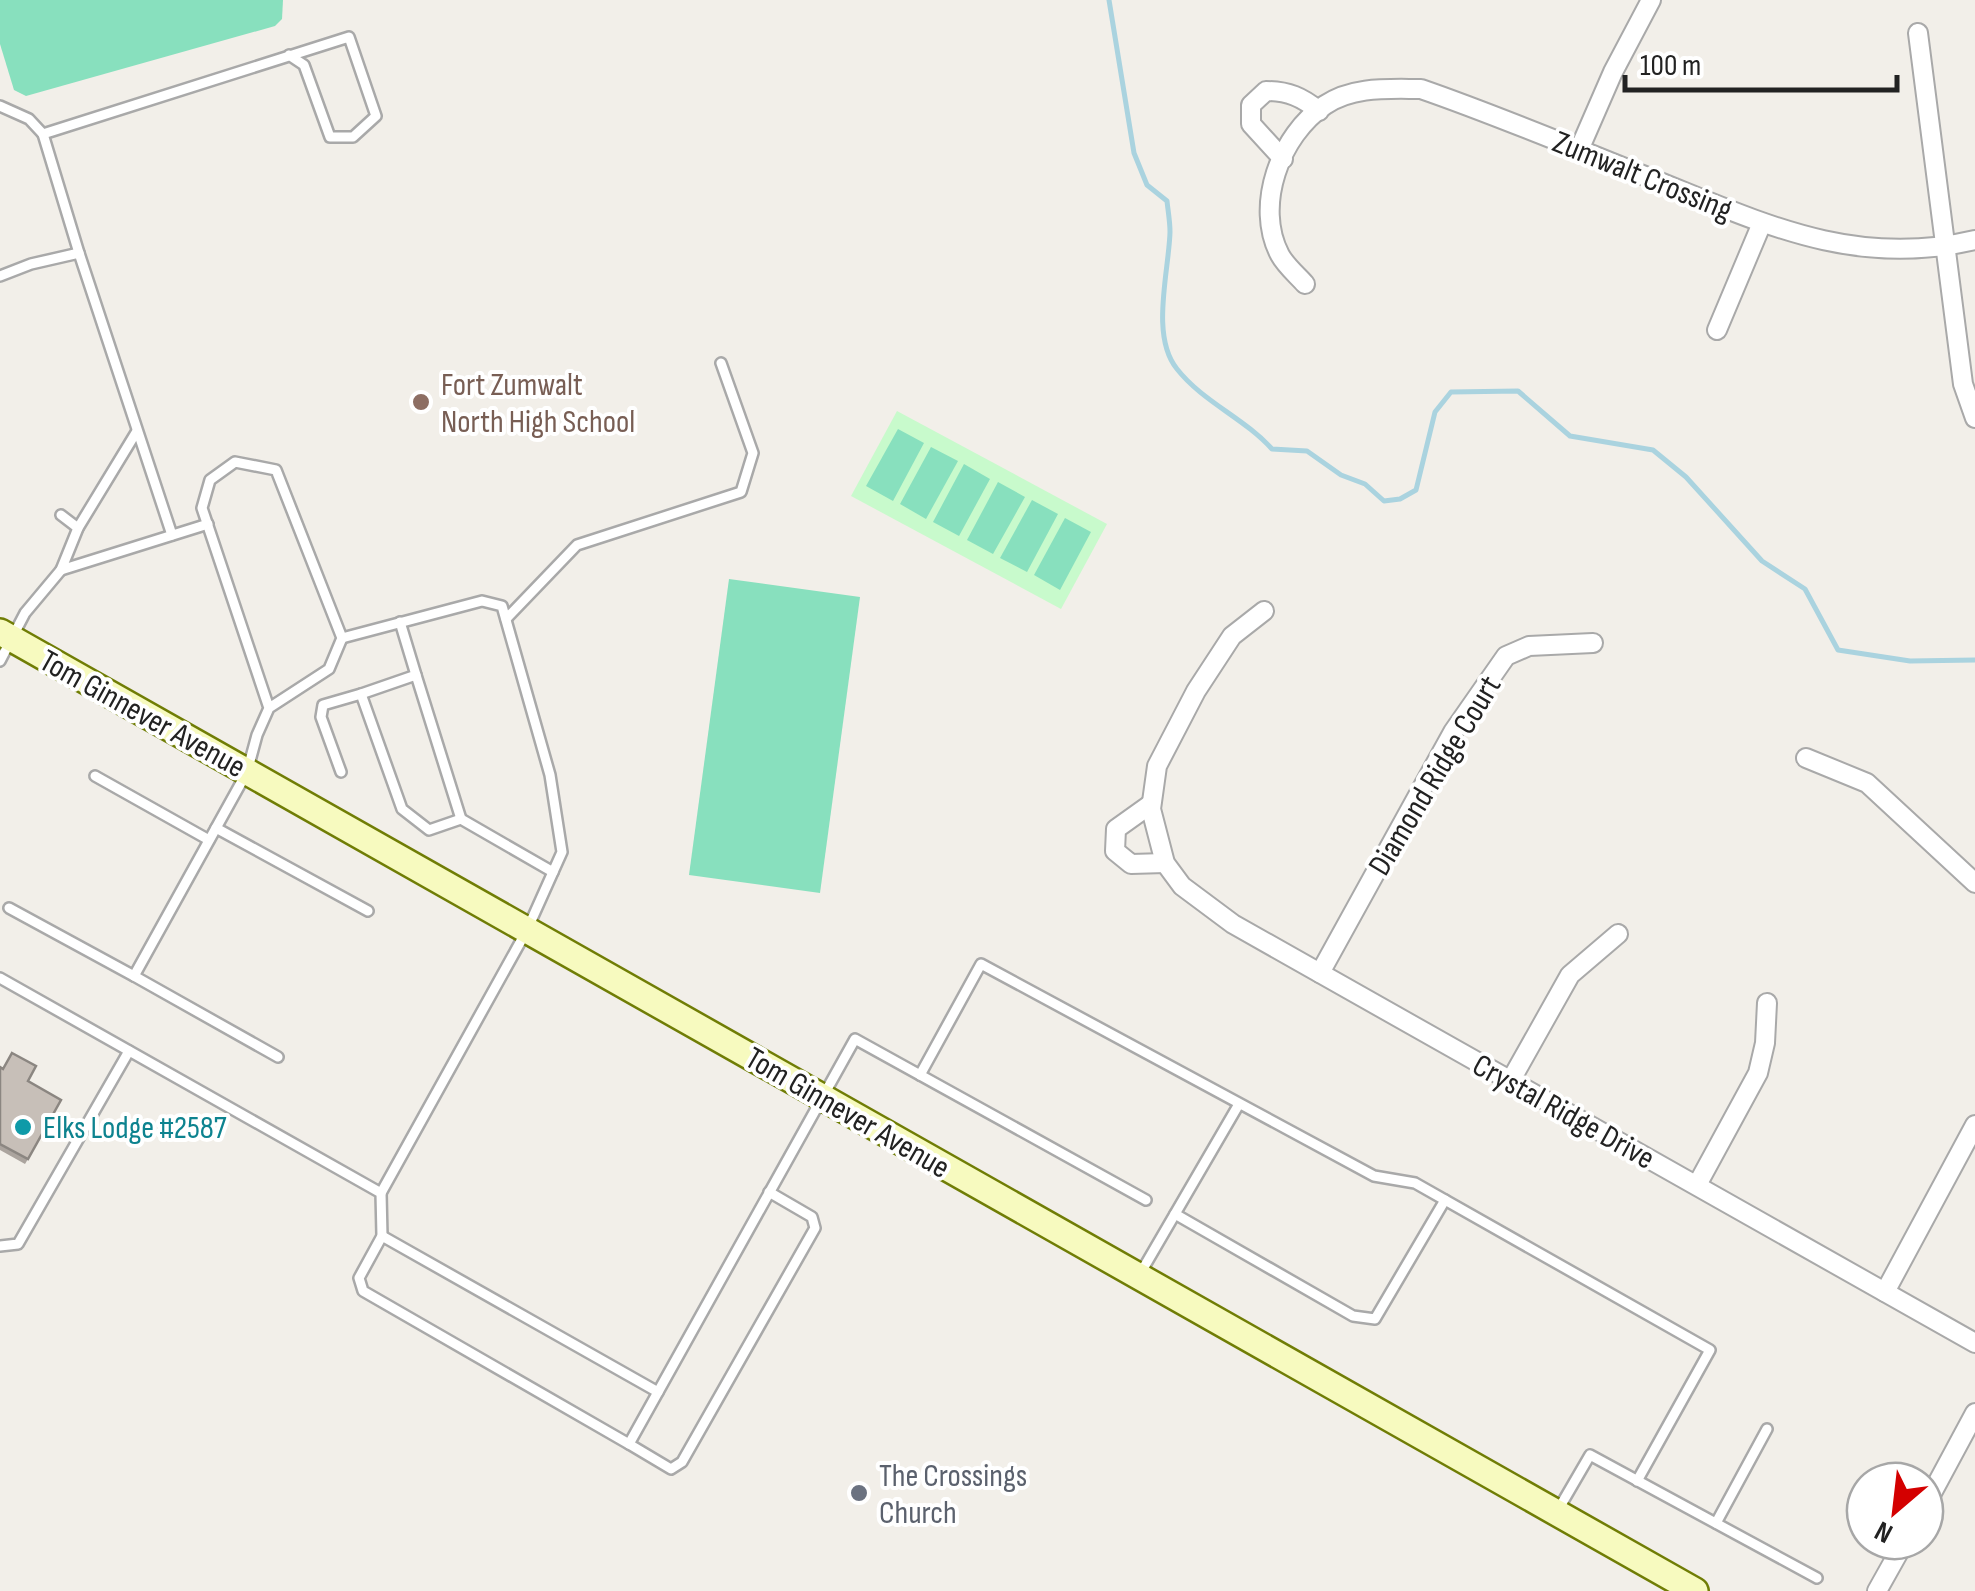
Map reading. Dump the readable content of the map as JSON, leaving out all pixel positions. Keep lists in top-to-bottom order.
{
  "streets": {
    "main road": ["Tom Ginnever Avenue"],
    "street": ["Zumwalt Crossing", "Diamond Ridge Court", "Crystal Ridge Drive"]
  },
  "crossings": [
    ["Diamond Ridge Court", "Crystal Ridge Drive"]
  ],
  "places": ["Fort Zumwalt North High School", "Elks Lodge #2587", "The Crossings Church"],
  "scale_bar": "100 m",
  "north": "bottom left"
}
